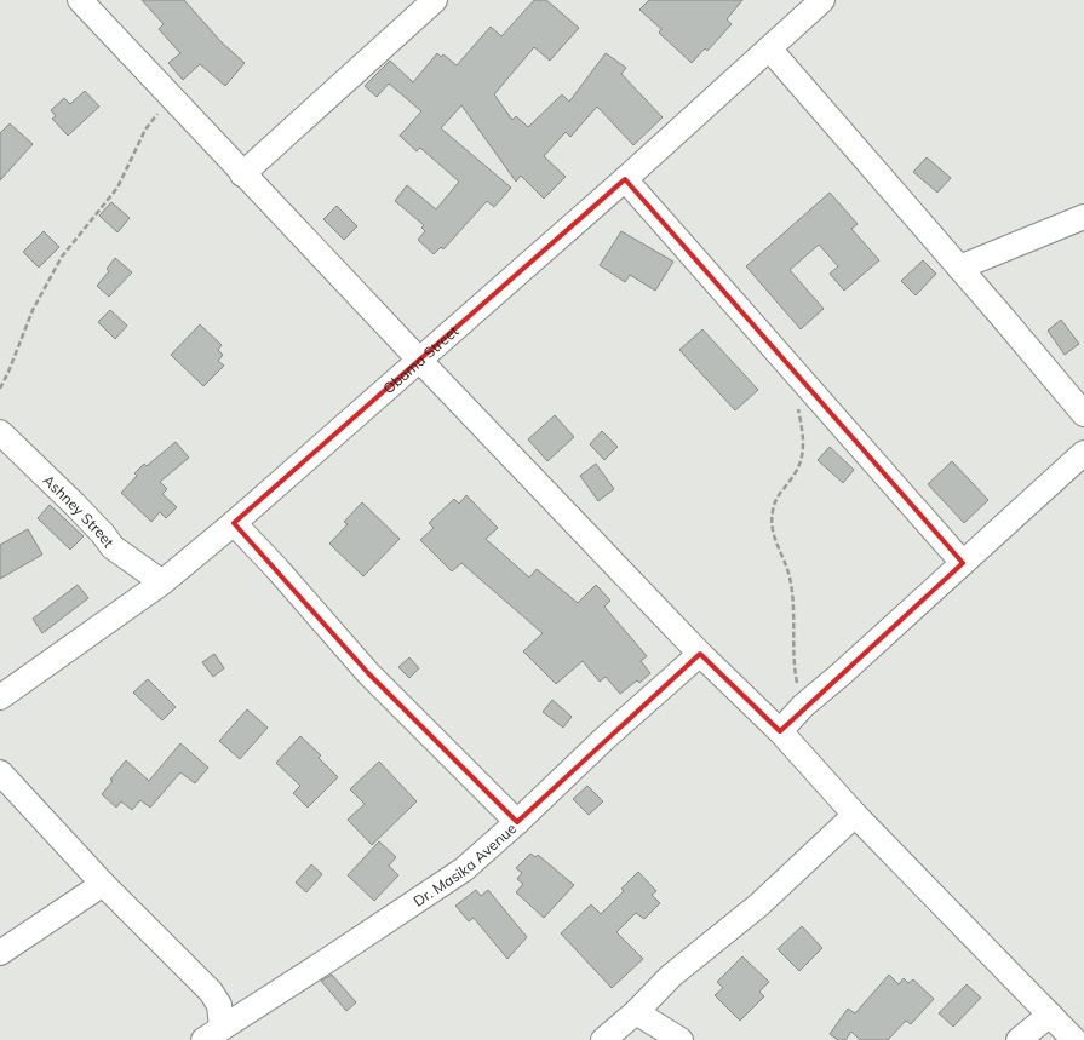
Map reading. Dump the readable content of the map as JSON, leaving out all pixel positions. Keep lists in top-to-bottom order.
{
  "streets": {
    "street": ["Obama Street", "Ashney Street", "Dr. Masika Avenue"]
  },
  "crossings": [
    ["Obama Street", "Ashney Street"]
  ]
}
